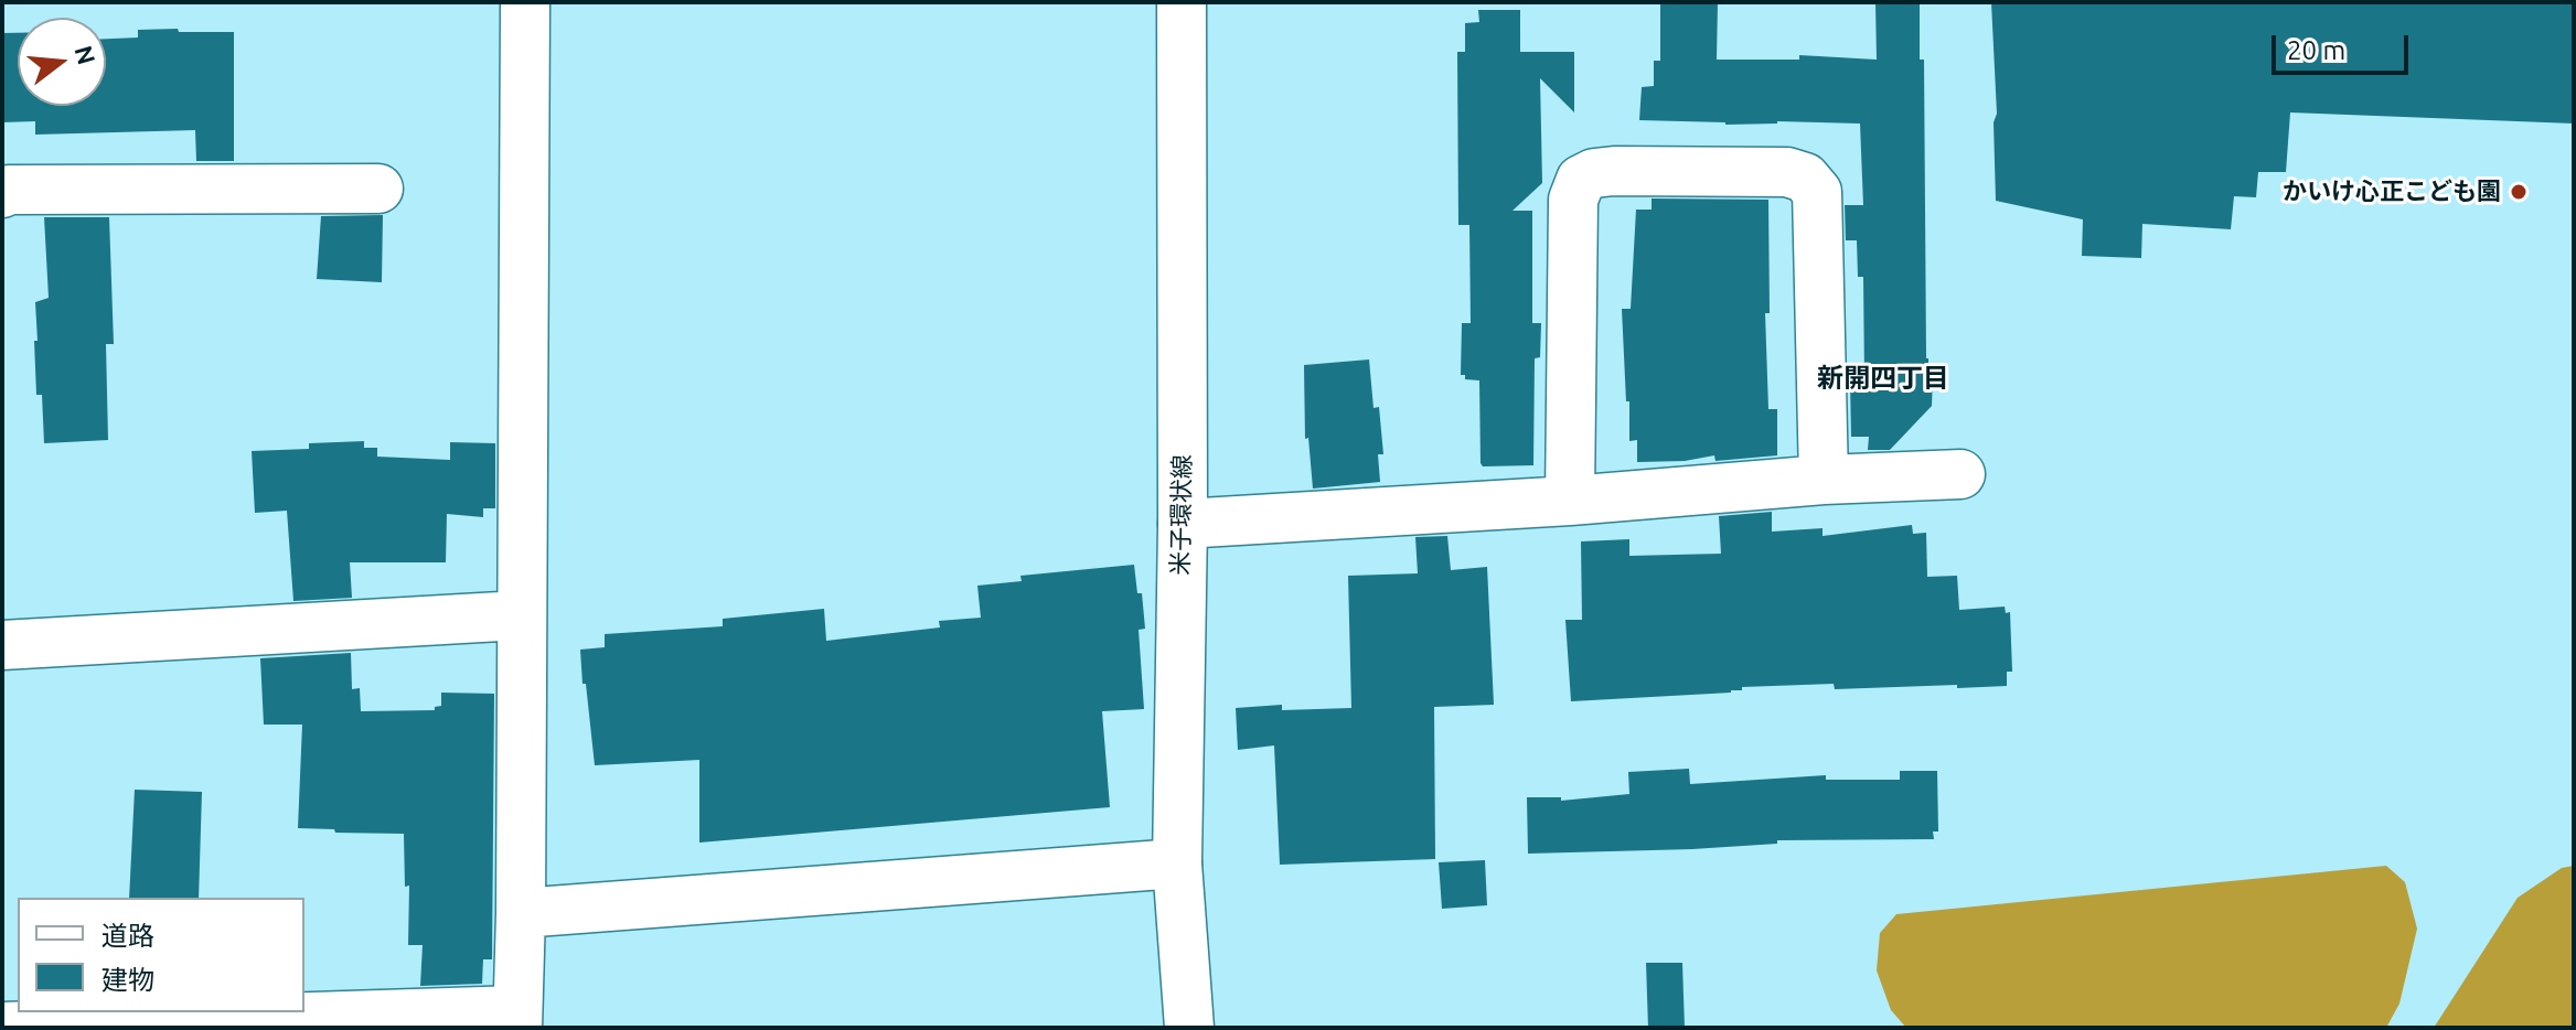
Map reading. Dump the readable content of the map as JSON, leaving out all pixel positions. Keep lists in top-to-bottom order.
{
  "streets": {
    "street": ["米子環状線"]
  },
  "districts": ["新開四丁目"],
  "places": ["かいけ心正こども園"],
  "legend": ["道路", "建物"],
  "scale_bar": "20 m",
  "north": "right"
}
